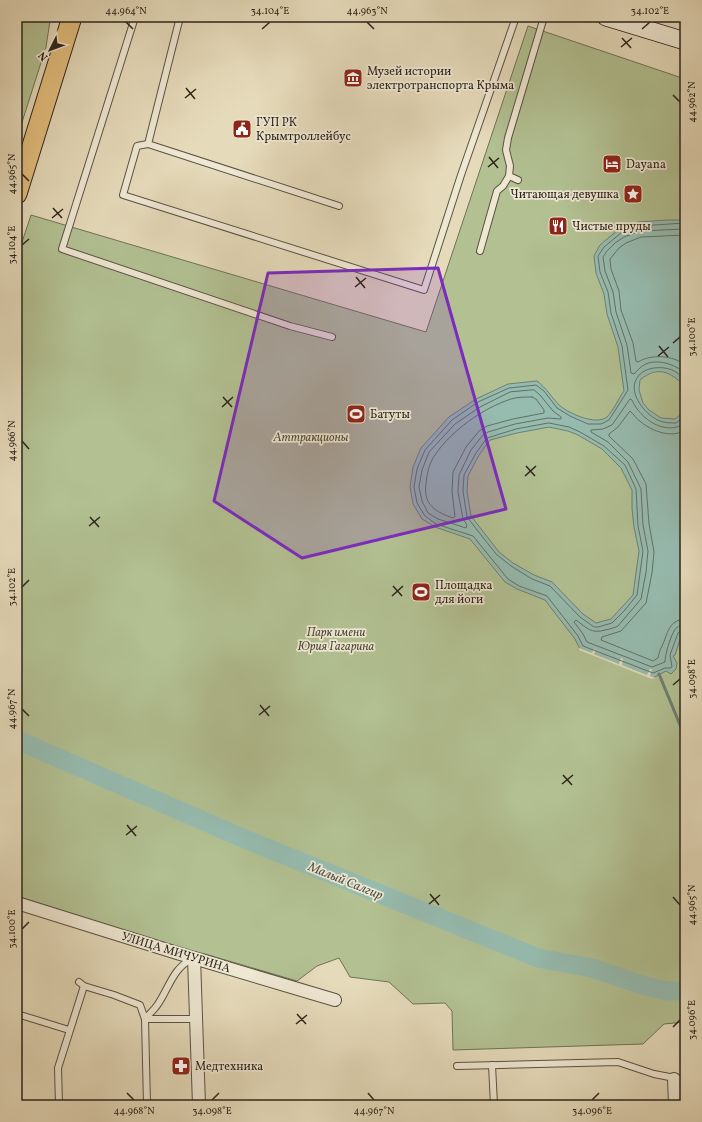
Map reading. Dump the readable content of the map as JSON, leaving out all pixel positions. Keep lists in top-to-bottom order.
{
  "streets": {
    "street": ["УЛИЦА МИЧУРИНА"]
  },
  "water": ["Малый Салгир"],
  "parks": ["Аттракционы", "Парк имени Юрия Гагарина"],
  "places": {
    "museum": ["Музей истории электротранспорта Крыма"],
    "public building": ["ГУП РК Крымтроллейбус"],
    "hotel": ["Dayana"],
    "place": ["Читающая девушка"],
    "restaurant": ["Чистые пруды"],
    "sports": ["Батуты", "Площадка для йоги"],
    "pharmacy": ["Медтехника"]
  },
  "north": "bottom left",
  "coordinates": [
    "44.964°N",
    "34.104°E",
    "44.963°N",
    "34.102°E",
    "44.962°N",
    "44.965°N",
    "34.100°E",
    "44.966°N",
    "34.098°E",
    "44.967°N",
    "34.096°E",
    "44.968°N"
  ]
}
